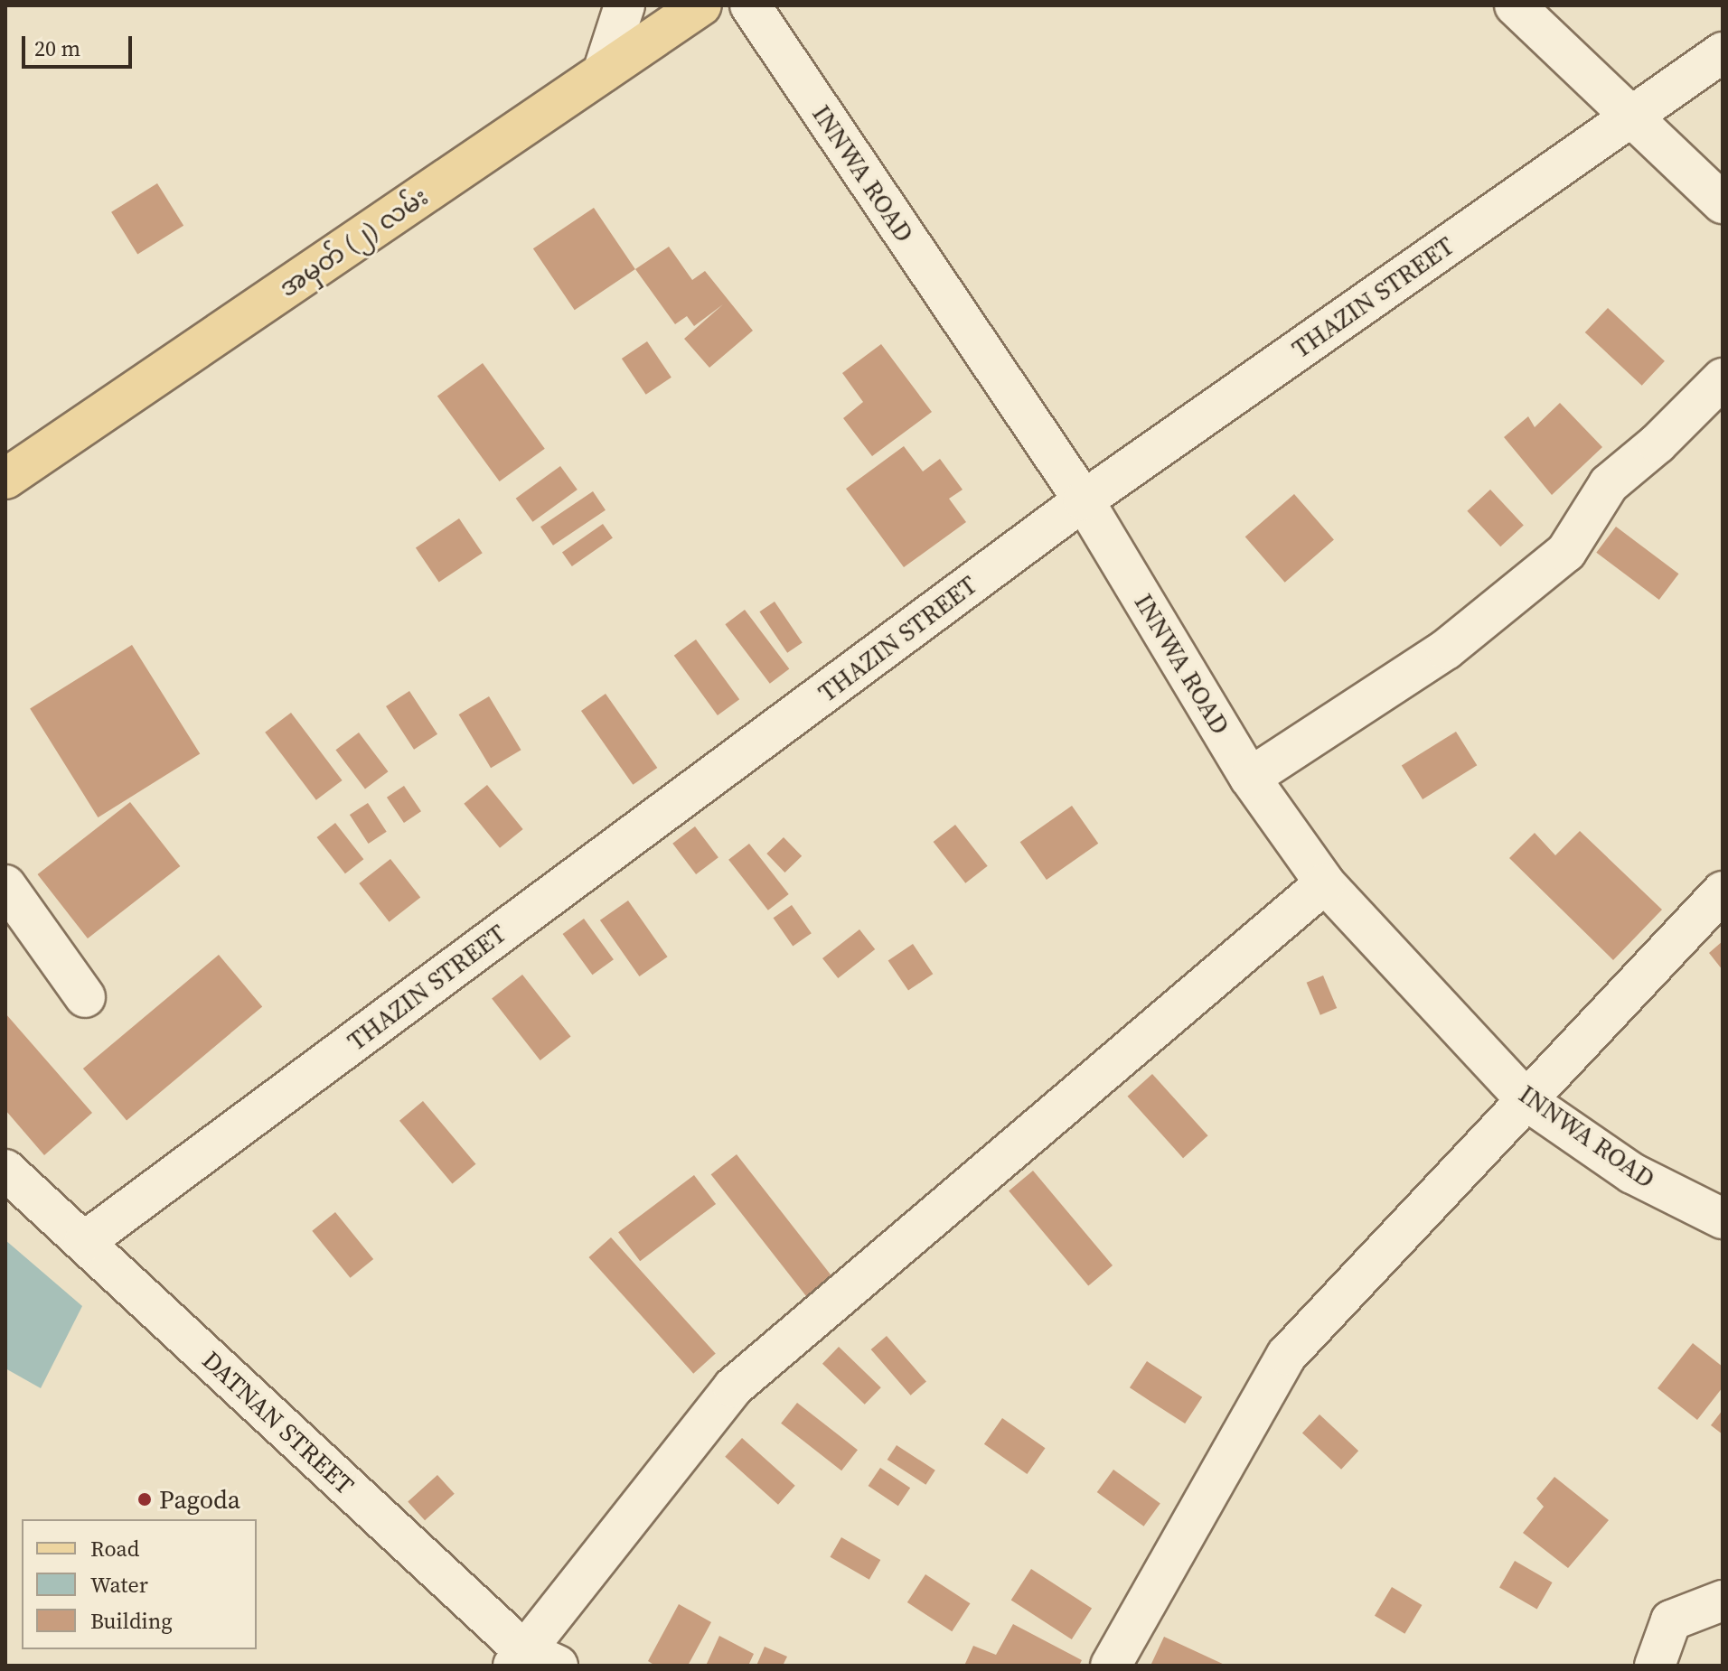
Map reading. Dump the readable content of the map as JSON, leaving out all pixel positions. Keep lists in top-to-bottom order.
{
  "streets": {
    "main road": ["အမှတ် (၂) လမ်း"],
    "street": ["INNWA ROAD", "THAZIN STREET", "DATNAN STREET"]
  },
  "crossings": [
    ["INNWA ROAD", "THAZIN STREET"],
    ["THAZIN STREET", "DATNAN STREET"]
  ],
  "places": ["Pagoda"],
  "legend": ["Road", "Water", "Building"],
  "scale_bar": "20 m"
}
